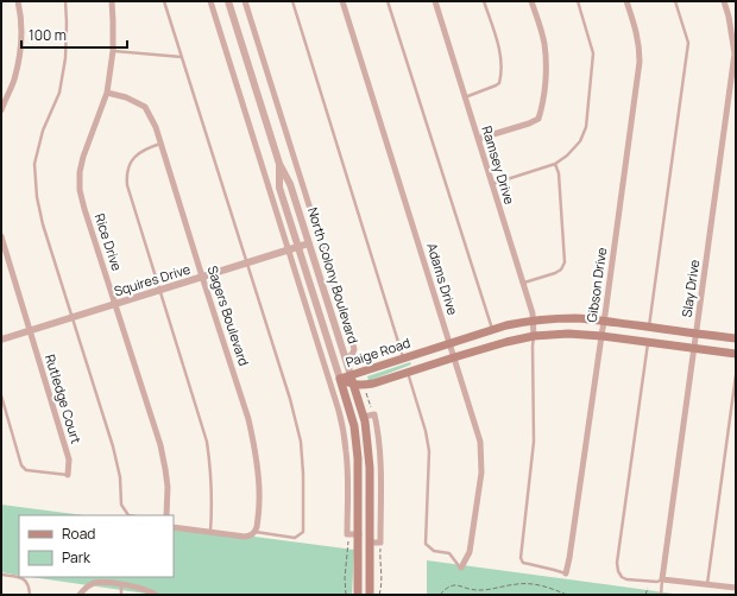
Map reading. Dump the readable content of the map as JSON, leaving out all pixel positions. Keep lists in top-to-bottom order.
{
  "streets": {
    "main road": ["North Colony Boulevard", "Paige Road"],
    "street": [
      "Ramsey Drive",
      "Rice Drive",
      "Adams Drive",
      "Squires Drive",
      "Gibson Drive",
      "Slay Drive",
      "Sagers Boulevard",
      "Rutledge Court"
    ]
  },
  "crossings": [
    ["Ramsey Drive", "Paige Road"],
    ["Rice Drive", "Squires Drive"],
    ["Rice Drive", "Sagers Boulevard"],
    ["North Colony Boulevard", "Squires Drive"],
    ["North Colony Boulevard", "Paige Road"],
    ["Adams Drive", "Paige Road"],
    ["Squires Drive", "Sagers Boulevard"],
    ["Squires Drive", "Rutledge Court"],
    ["Gibson Drive", "Paige Road"],
    ["Slay Drive", "Paige Road"]
  ],
  "legend": ["Road", "Park"],
  "scale_bar": "100 m"
}
